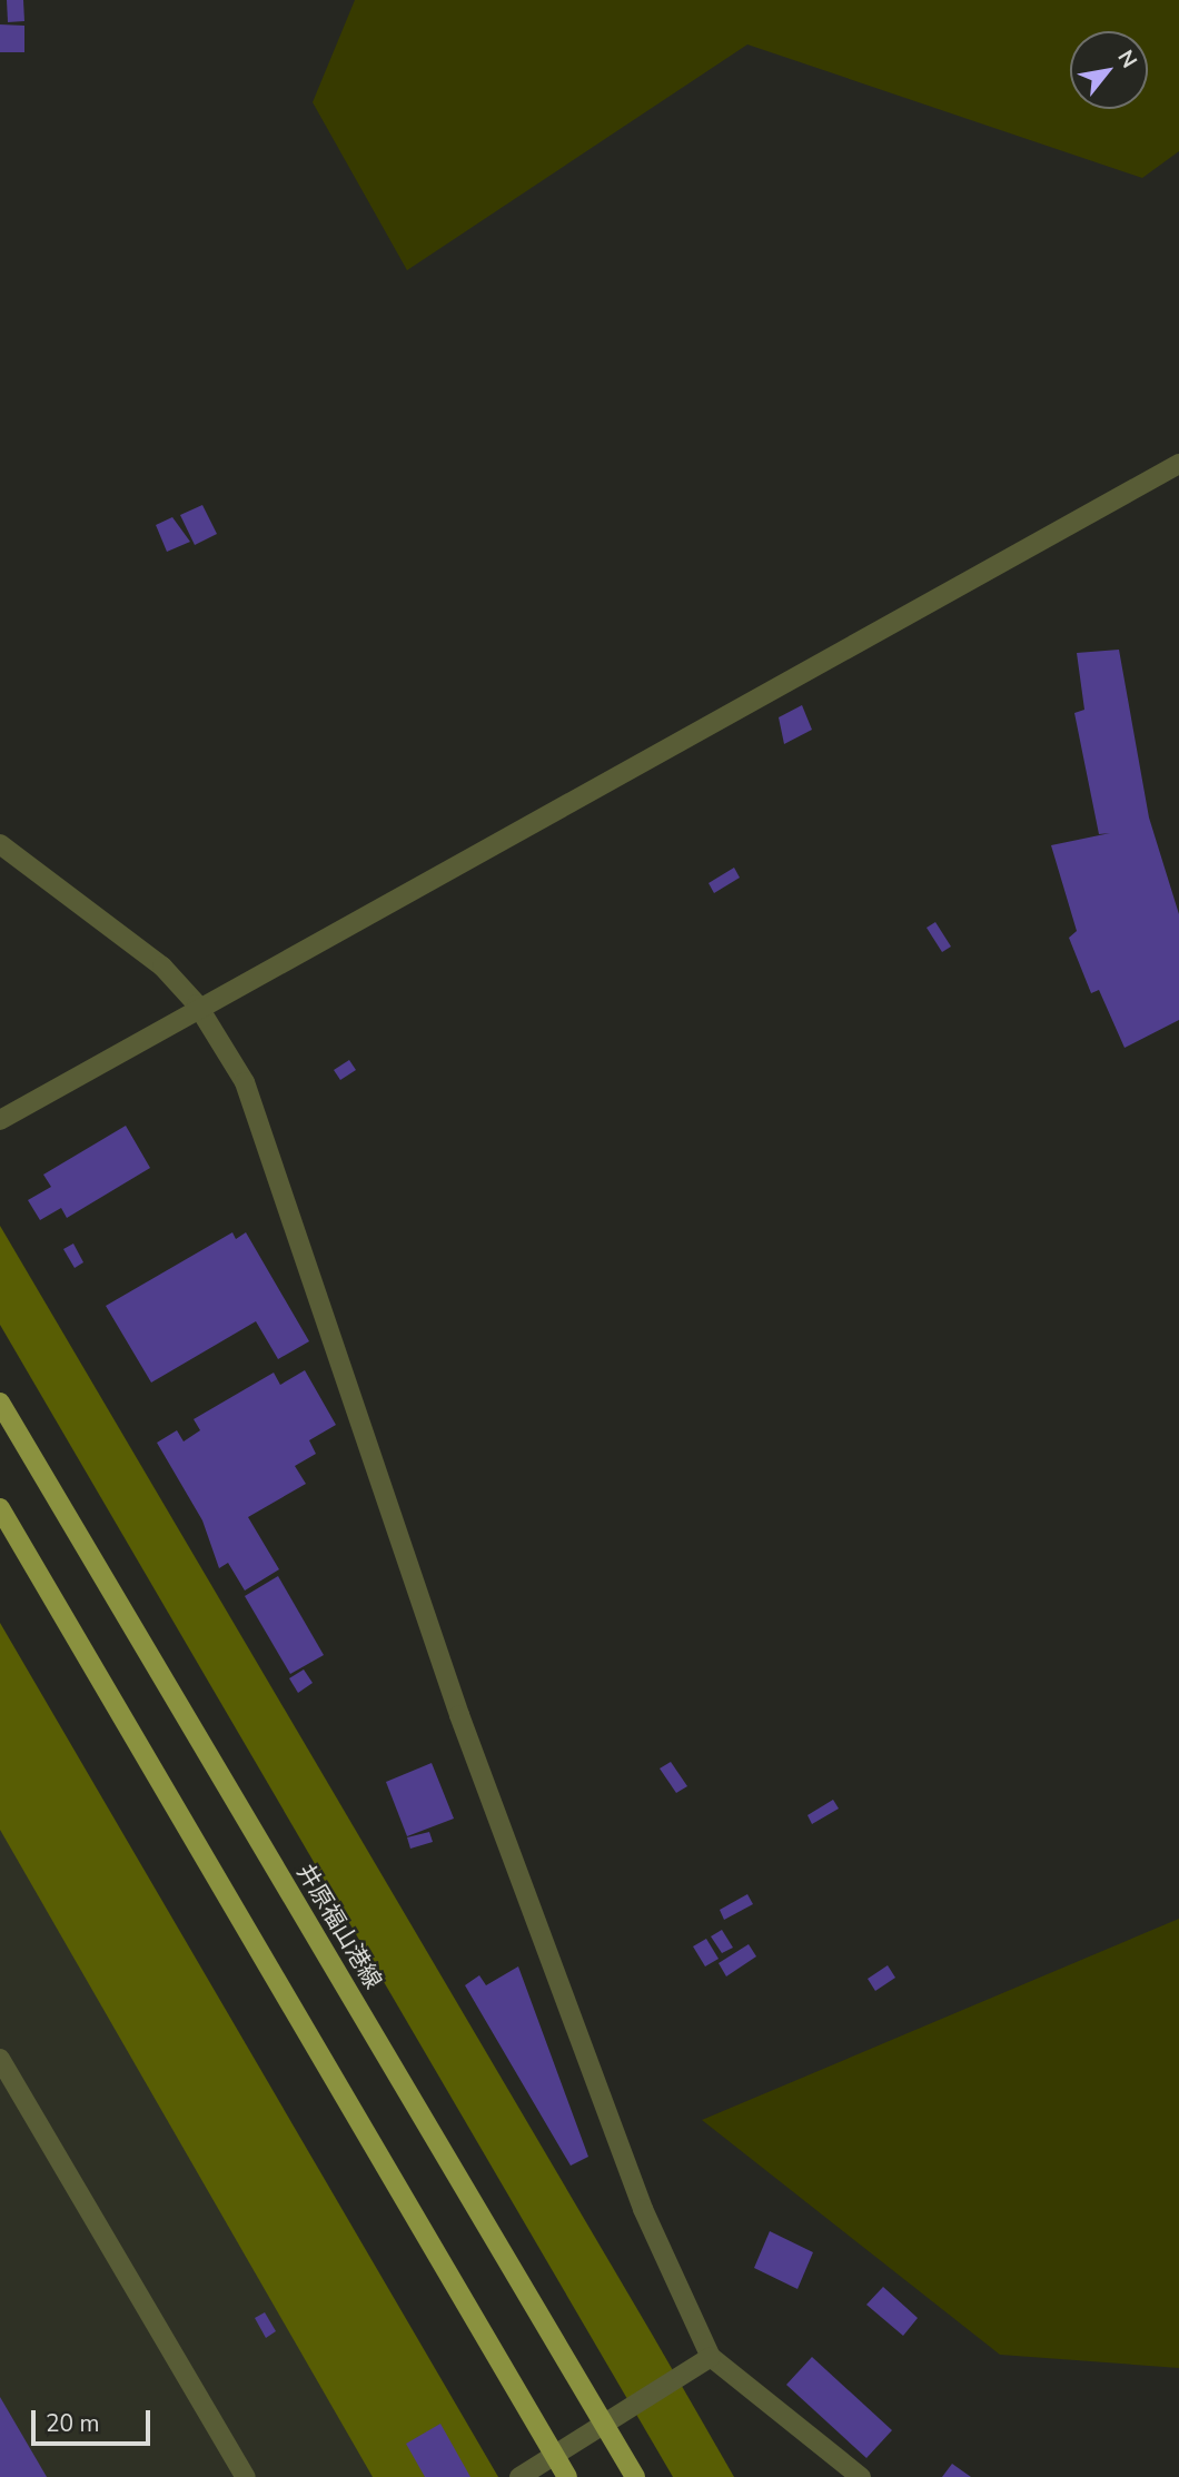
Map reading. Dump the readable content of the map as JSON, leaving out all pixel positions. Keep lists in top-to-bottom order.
{
  "streets": {
    "main road": ["井原福山港線"]
  },
  "scale_bar": "20 m",
  "north": "top right"
}
